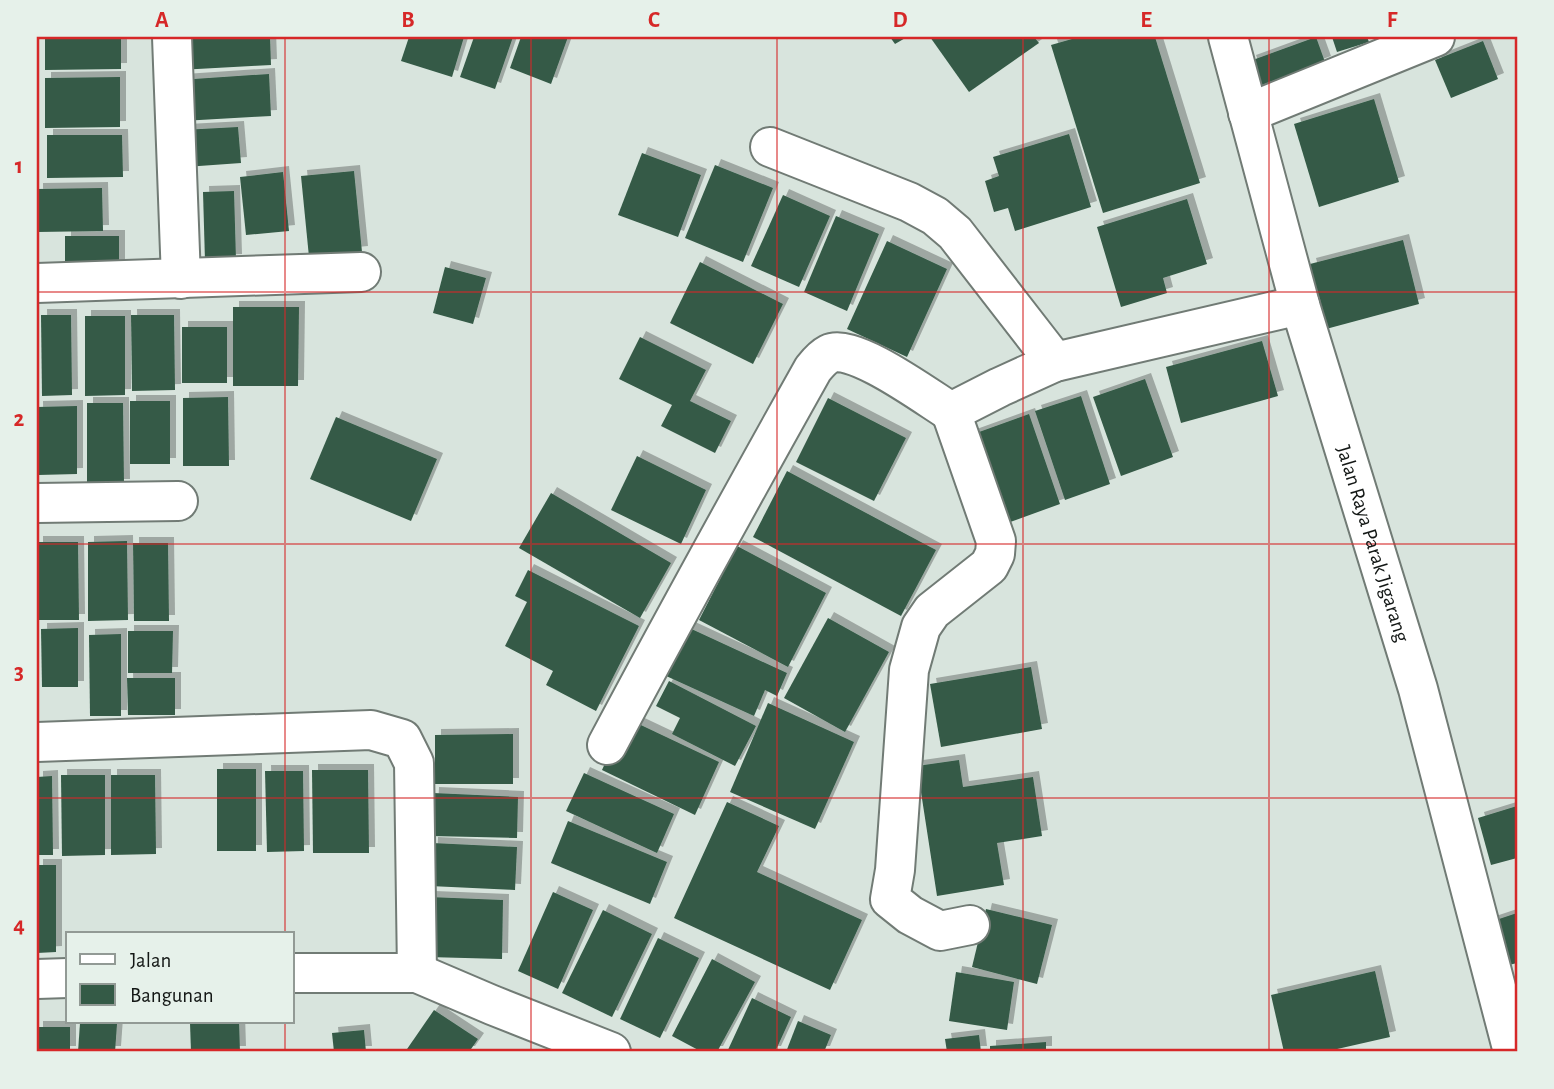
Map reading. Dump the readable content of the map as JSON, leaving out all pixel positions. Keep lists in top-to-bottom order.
{
  "streets": {
    "street": ["Jalan Raya Parak Jigarang"]
  },
  "legend": ["Jalan", "Bangunan"],
  "grid": {
    "columns": [
      "A",
      "B",
      "C",
      "D",
      "E",
      "F"
    ],
    "rows": [
      "1",
      "2",
      "3",
      "4"
    ]
  }
}
